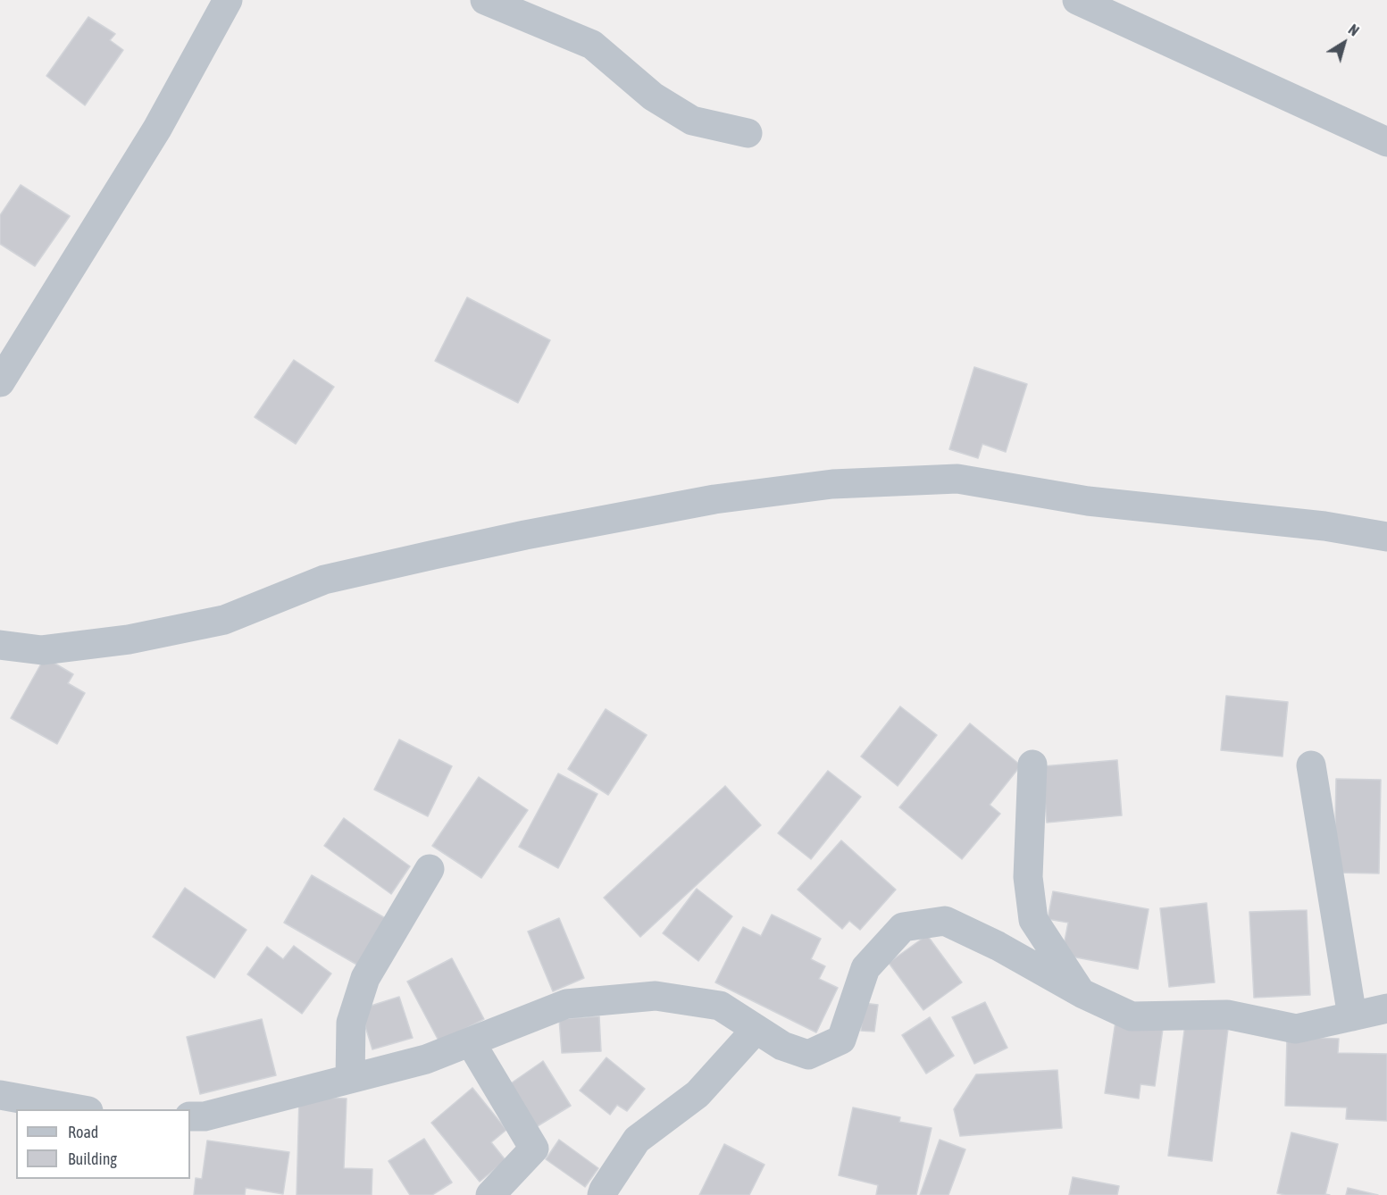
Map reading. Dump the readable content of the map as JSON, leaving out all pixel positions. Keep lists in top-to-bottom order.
{
  "legend": ["Road", "Building"],
  "north": "top right"
}
